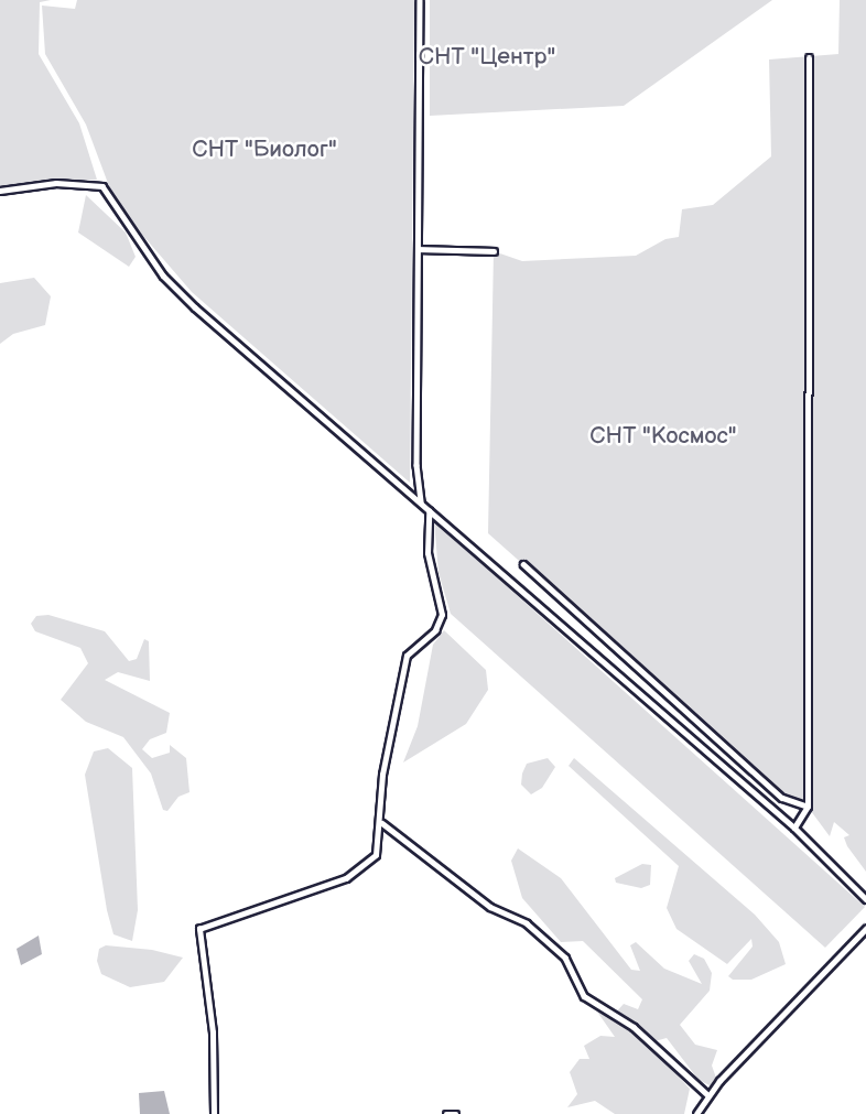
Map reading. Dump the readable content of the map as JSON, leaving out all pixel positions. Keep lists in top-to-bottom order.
{
  "parks": ["СНТ \"Центр\"", "СНТ \"Биолог\"", "СНТ \"Космос\""]
}
